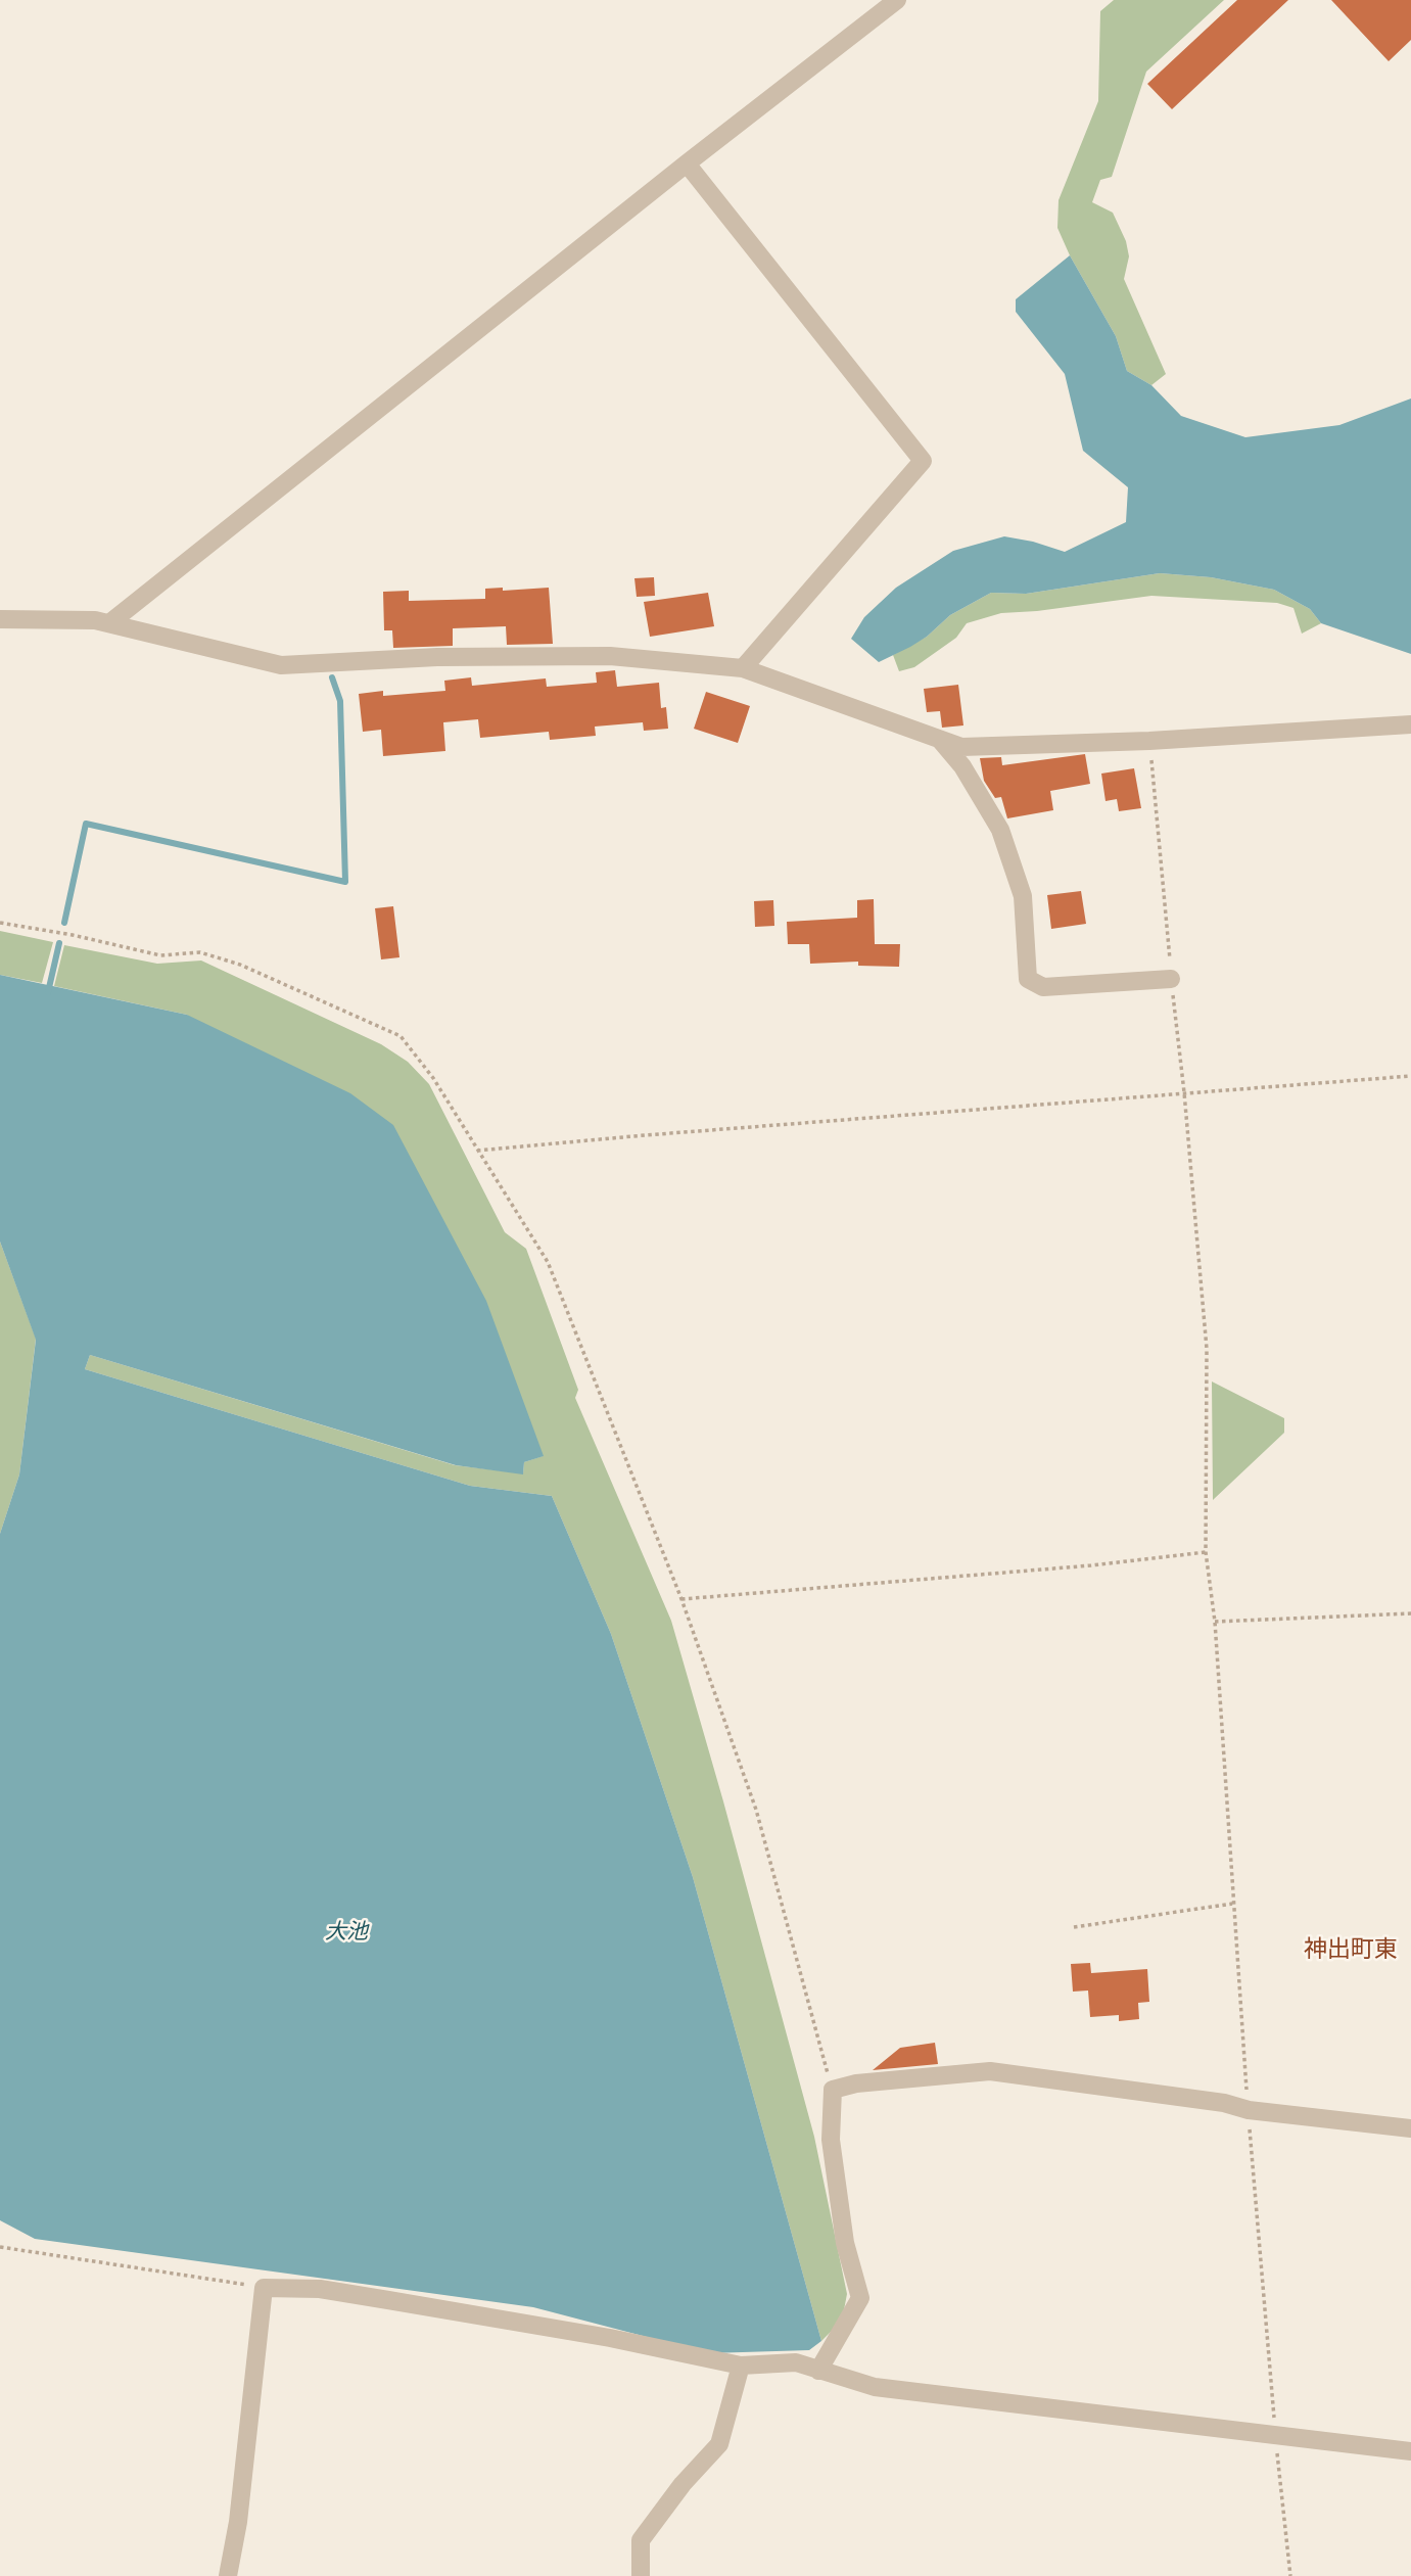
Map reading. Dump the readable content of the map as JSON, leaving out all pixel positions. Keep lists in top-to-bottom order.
{
  "districts": ["神出町東"],
  "water": ["大池"]
}
